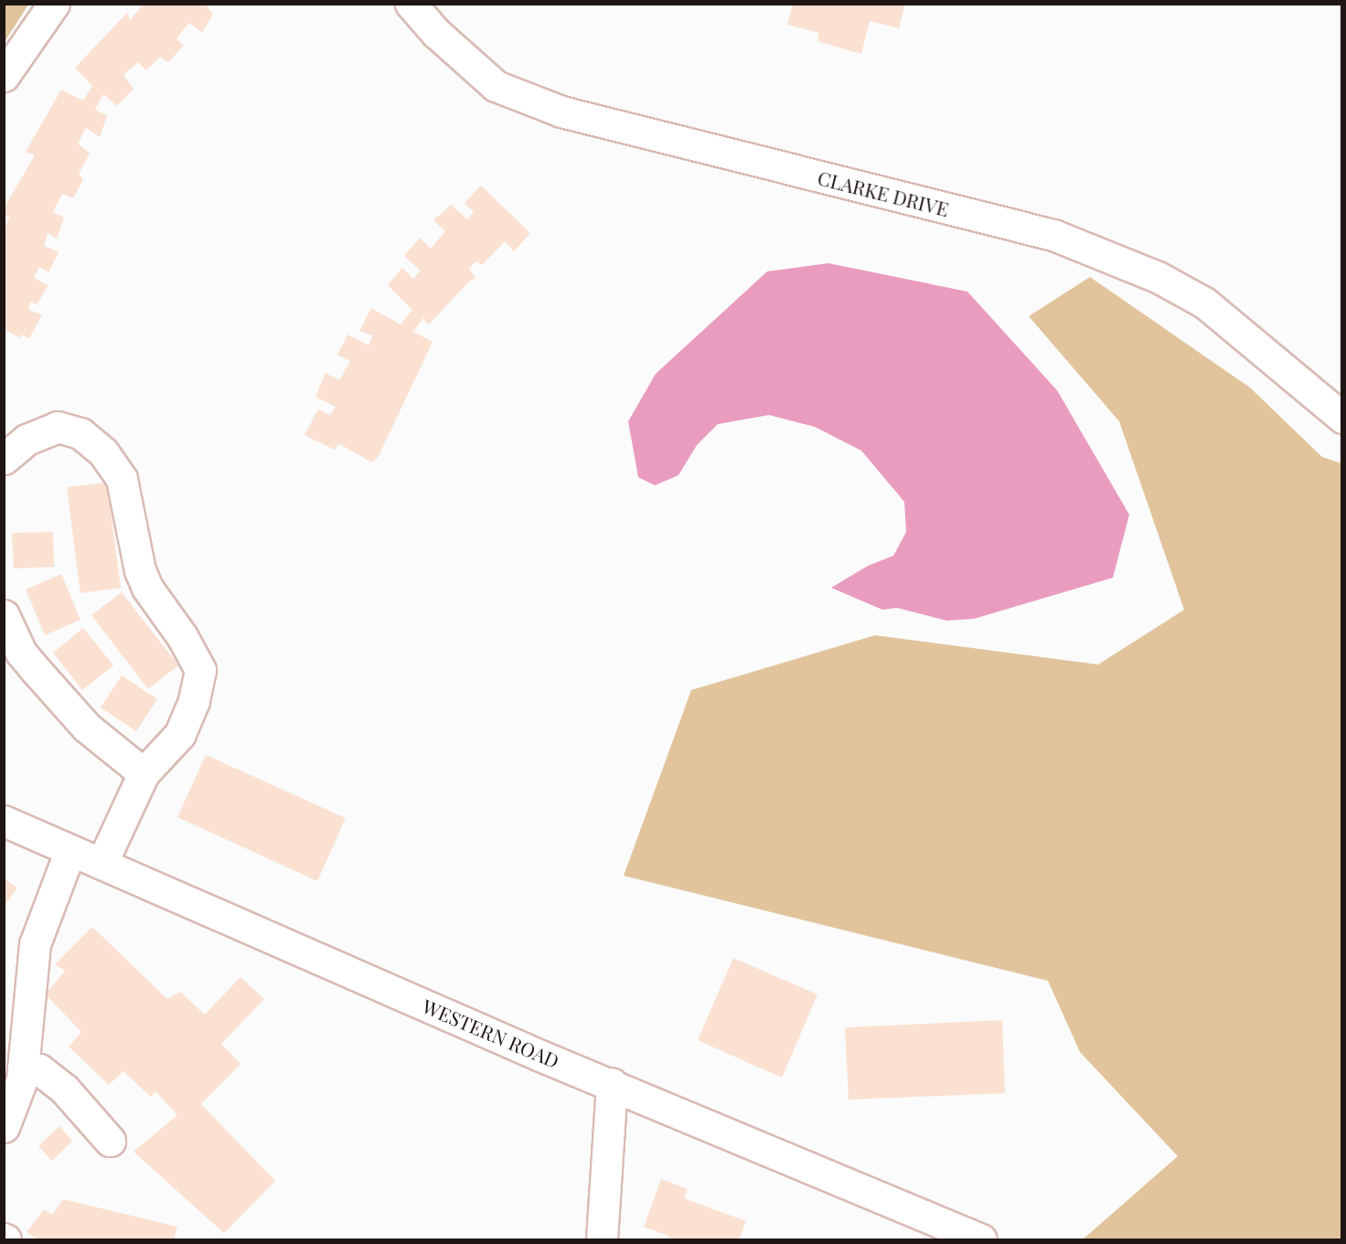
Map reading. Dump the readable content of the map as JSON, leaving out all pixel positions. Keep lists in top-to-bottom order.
{
  "streets": {
    "street": ["CLARKE DRIVE", "WESTERN ROAD"]
  }
}
